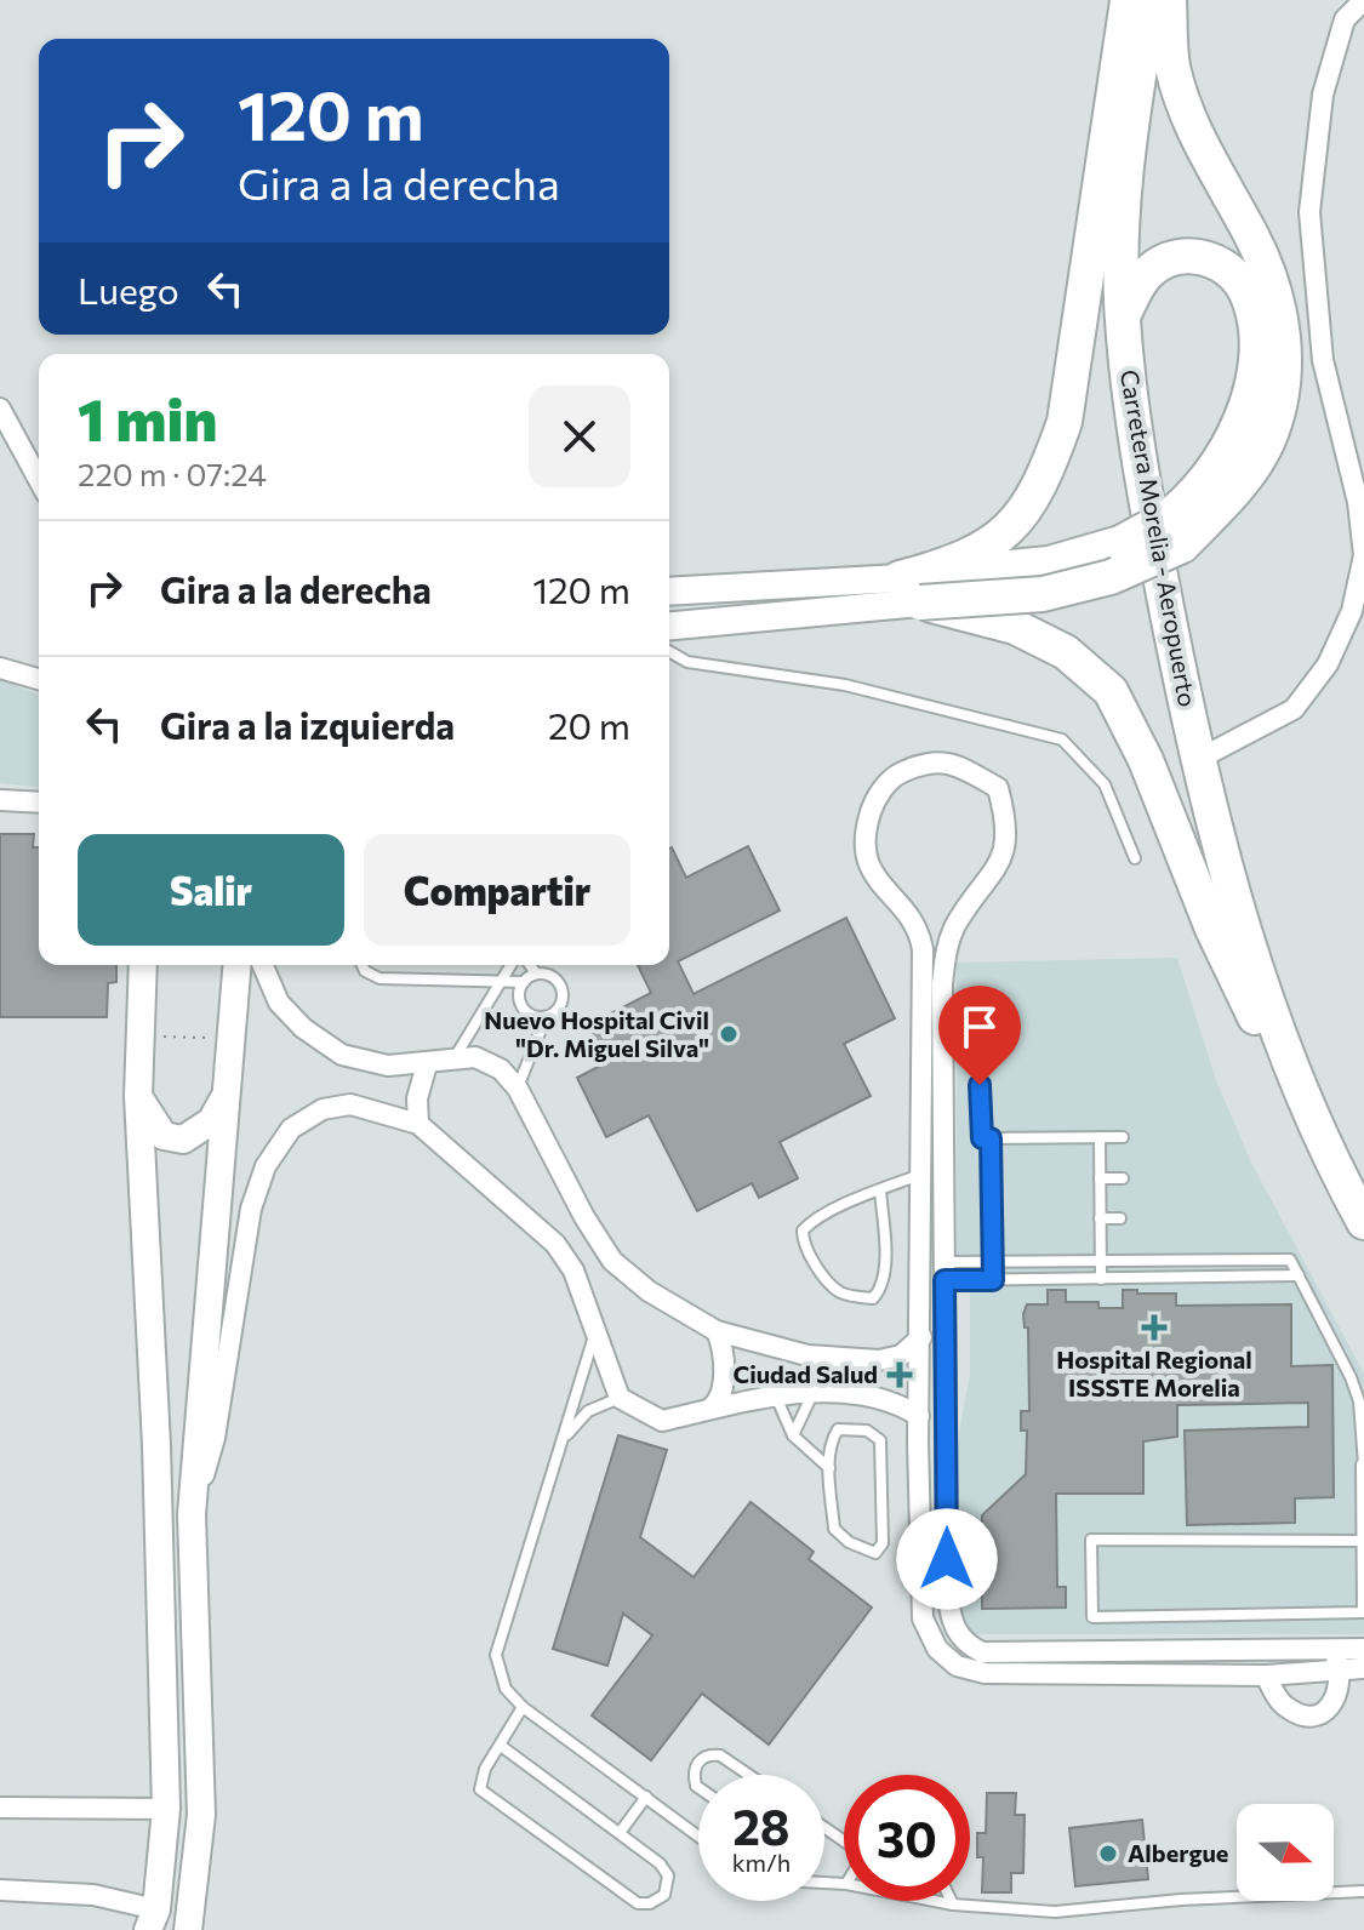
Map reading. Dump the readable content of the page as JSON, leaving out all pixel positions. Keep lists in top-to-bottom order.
{
  "streets": {
    "highway": ["Carretera Morelia - Aeropuerto"]
  },
  "places": {
    "other": ["Nuevo Hospital Civil \"Dr. Miguel Silva\"", "Albergue"],
    "health": ["Hospital Regional ISSSTE Morelia", "Ciudad Salud"]
  },
  "north": "right",
  "page": {
    "turn": ["120 m", "Gira a la derecha"],
    "then": "Luego",
    "heading": ["1 min", "220 m · 07:24"],
    "list": [
      {
        "name": "Gira a la derecha",
        "value": "120 m"
      },
      {
        "name": "Gira a la izquierda",
        "value": "20 m"
      }
    ],
    "buttons": ["Salir", "Compartir"],
    "speed": "28 km/h",
    "limit": "30"
  }
}
